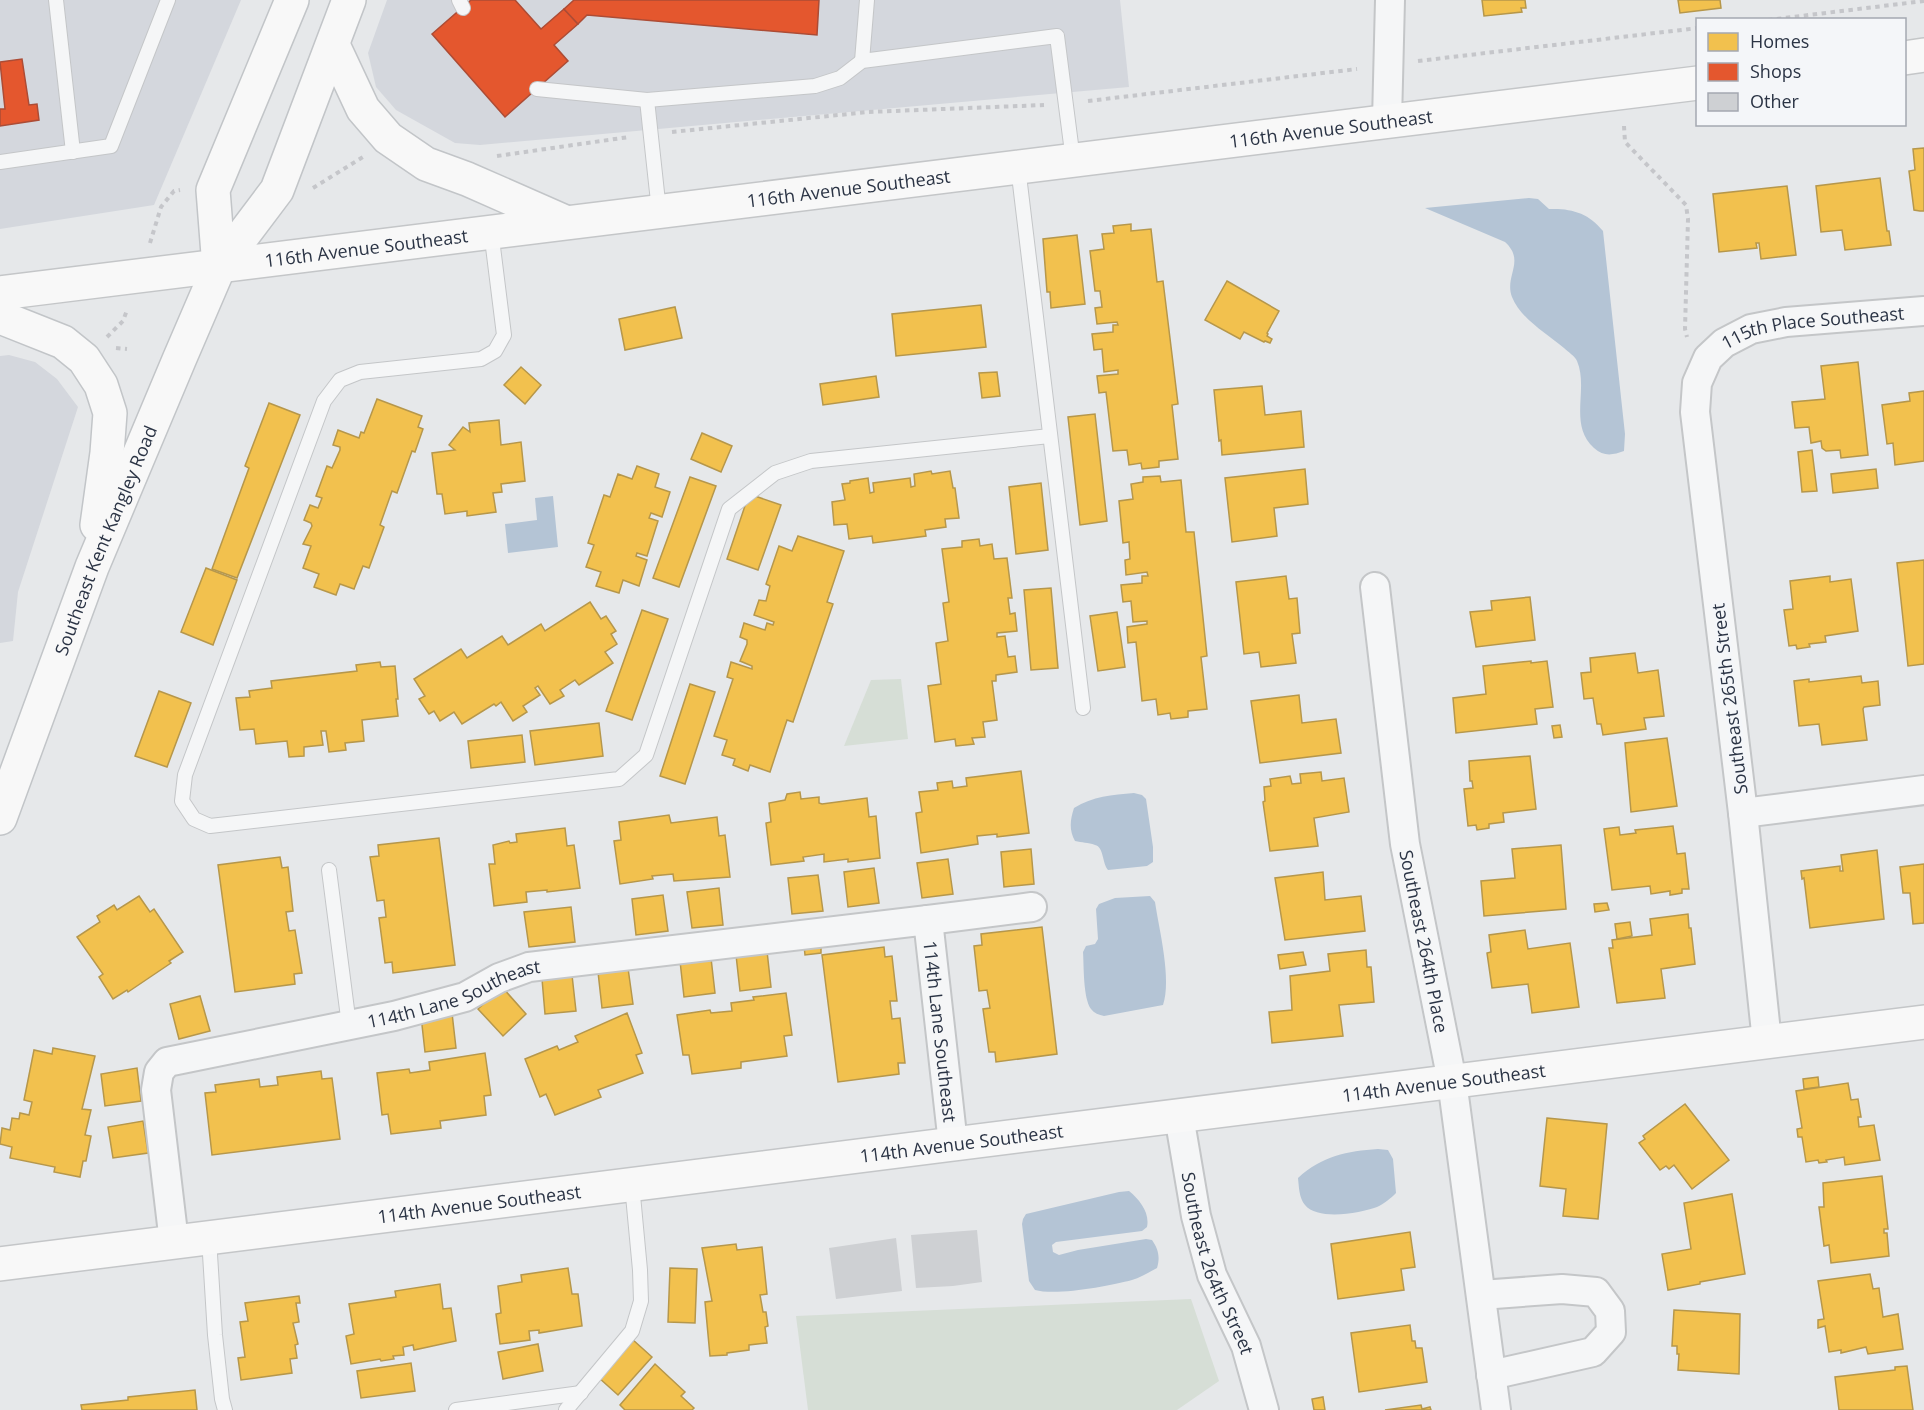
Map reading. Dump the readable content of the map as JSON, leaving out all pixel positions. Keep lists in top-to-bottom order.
{
  "streets": {
    "main road": ["116th Avenue Southeast", "Southeast Kent Kangley Road", "114th Avenue Southeast"],
    "street": [
      "115th Place Southeast",
      "Southeast 265th Street",
      "Southeast 264th Place",
      "114th Lane Southeast",
      "Southeast 264th Street"
    ]
  },
  "crossings": [
    ["116th Avenue Southeast", "Southeast Kent Kangley Road"],
    ["115th Place Southeast", "Southeast 265th Street"],
    ["Southeast 265th Street", "114th Avenue Southeast"],
    ["Southeast 264th Place", "114th Avenue Southeast"],
    ["114th Lane Southeast", "114th Avenue Southeast"],
    ["114th Avenue Southeast", "Southeast 264th Street"]
  ],
  "legend": ["Homes", "Shops", "Other"]
}
